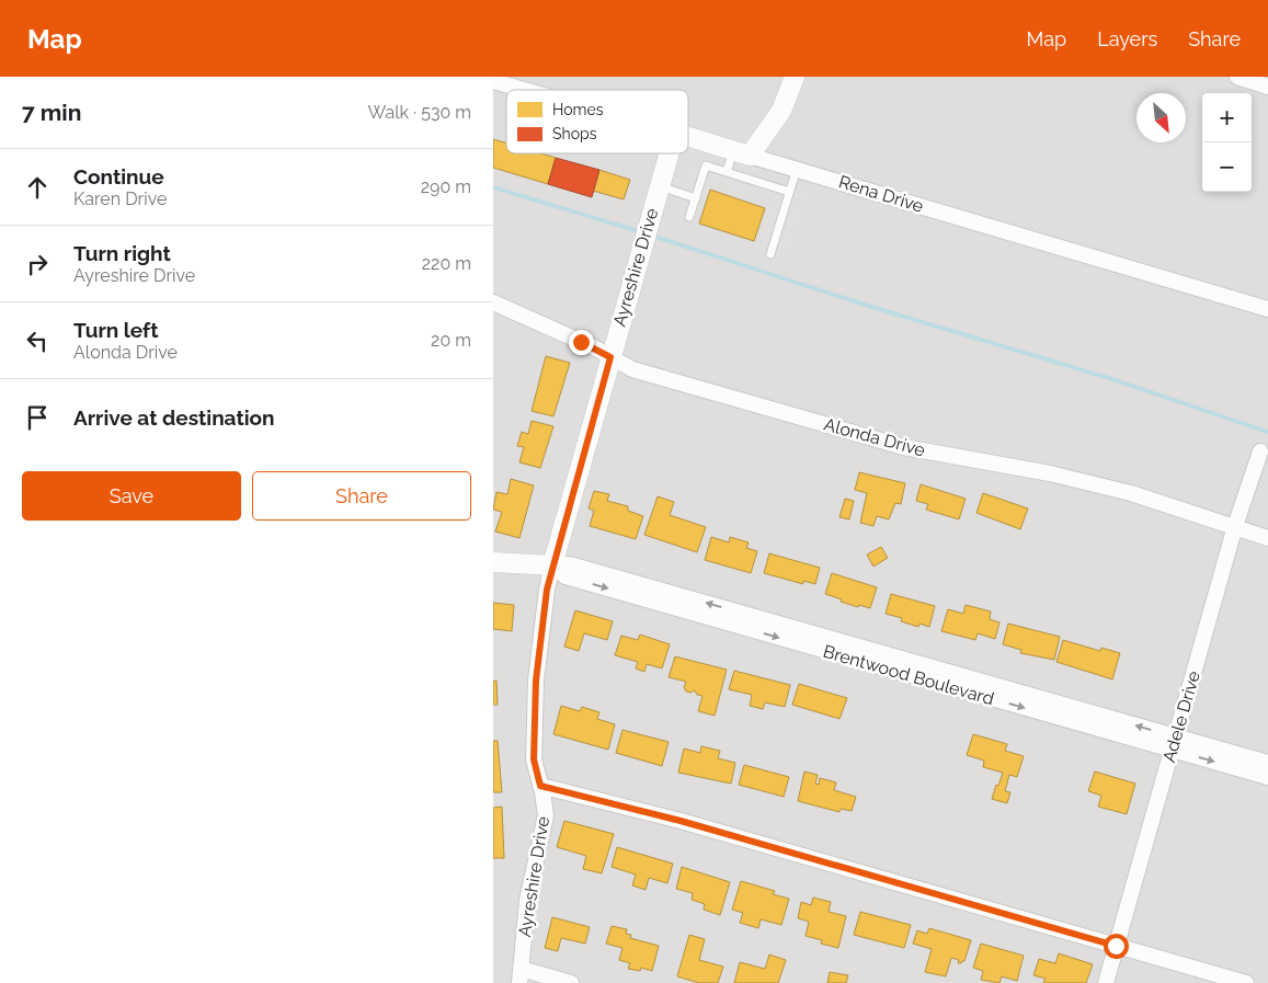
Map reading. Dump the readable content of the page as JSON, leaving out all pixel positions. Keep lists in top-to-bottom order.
{
  "streets": {
    "street": [
      "Rena Drive",
      "Ayreshire Drive",
      "Alonda Drive",
      "Brentwood Boulevard",
      "Adele Drive"
    ]
  },
  "crossings": [
    ["Ayreshire Drive", "Alonda Drive"],
    ["Ayreshire Drive", "Brentwood Boulevard"],
    ["Alonda Drive", "Adele Drive"],
    ["Brentwood Boulevard", "Adele Drive"]
  ],
  "legend": ["Homes", "Shops"],
  "north": "bottom right",
  "page": {
    "header": "Map",
    "nav": ["Map", "Layers", "Share"],
    "heading": ["7 min", "Walk · 530 m"],
    "map_buttons": ["+", "−"],
    "list": [
      ["Continue", "Karen Drive", "290 m"],
      ["Turn right", "Ayreshire Drive", "220 m"],
      ["Turn left", "Alonda Drive", "20 m"],
      "Arrive at destination"
    ],
    "buttons": ["Save", "Share"]
  }
}
